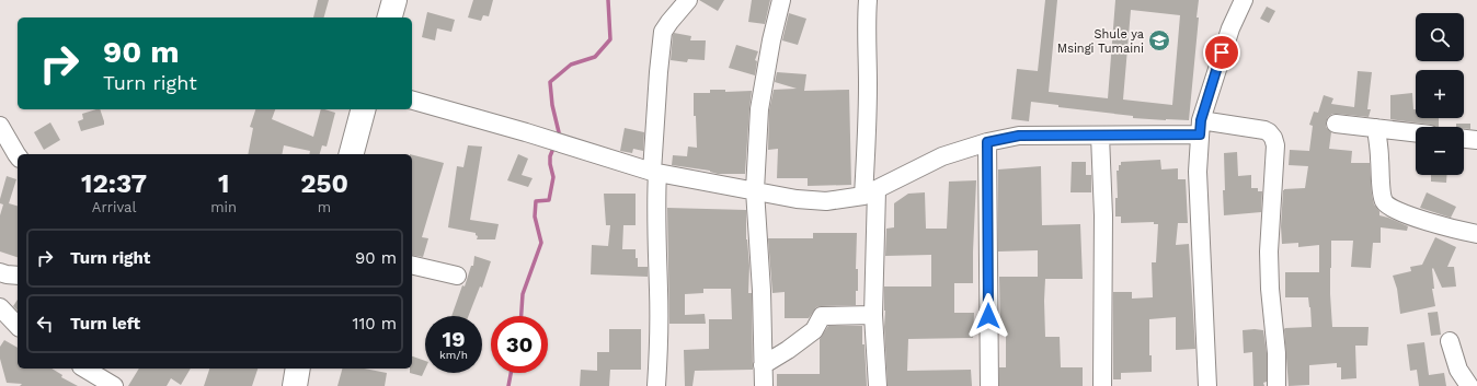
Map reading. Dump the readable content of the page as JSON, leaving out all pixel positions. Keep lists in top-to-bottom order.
{
  "places": {
    "school or university": ["Shule ya Msingi Tumaini"]
  },
  "page": {
    "map_buttons": ["+", "−"],
    "turn": ["90 m", "Turn right"],
    "eta": [
      "12:37",
      "Arrival",
      "1",
      "min",
      "250",
      "m"
    ],
    "list": [
      {
        "name": "Turn right",
        "value": "90 m"
      },
      {
        "name": "Turn left",
        "value": "110 m"
      }
    ],
    "speed": "19 km/h",
    "limit": "30"
  }
}
